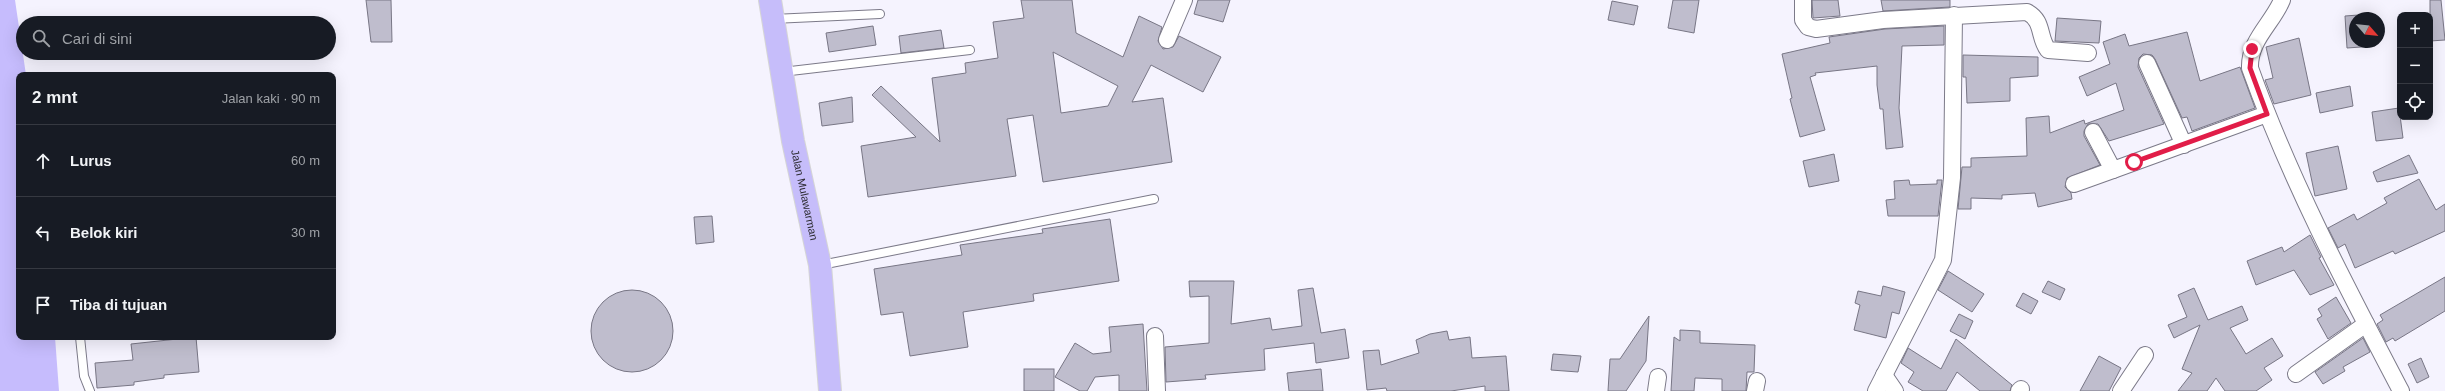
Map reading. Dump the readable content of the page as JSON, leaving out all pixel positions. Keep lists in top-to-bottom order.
{
  "streets": {
    "highway": ["Jalan Mulawarman"]
  },
  "north": "bottom right",
  "page": {
    "map_buttons": ["+", "−"],
    "search": "Cari di sini",
    "heading": ["2 mnt", "Jalan kaki · 90 m"],
    "list": [
      ["Lurus", "60 m"],
      ["Belok kiri", "30 m"],
      "Tiba di tujuan"
    ]
  }
}
